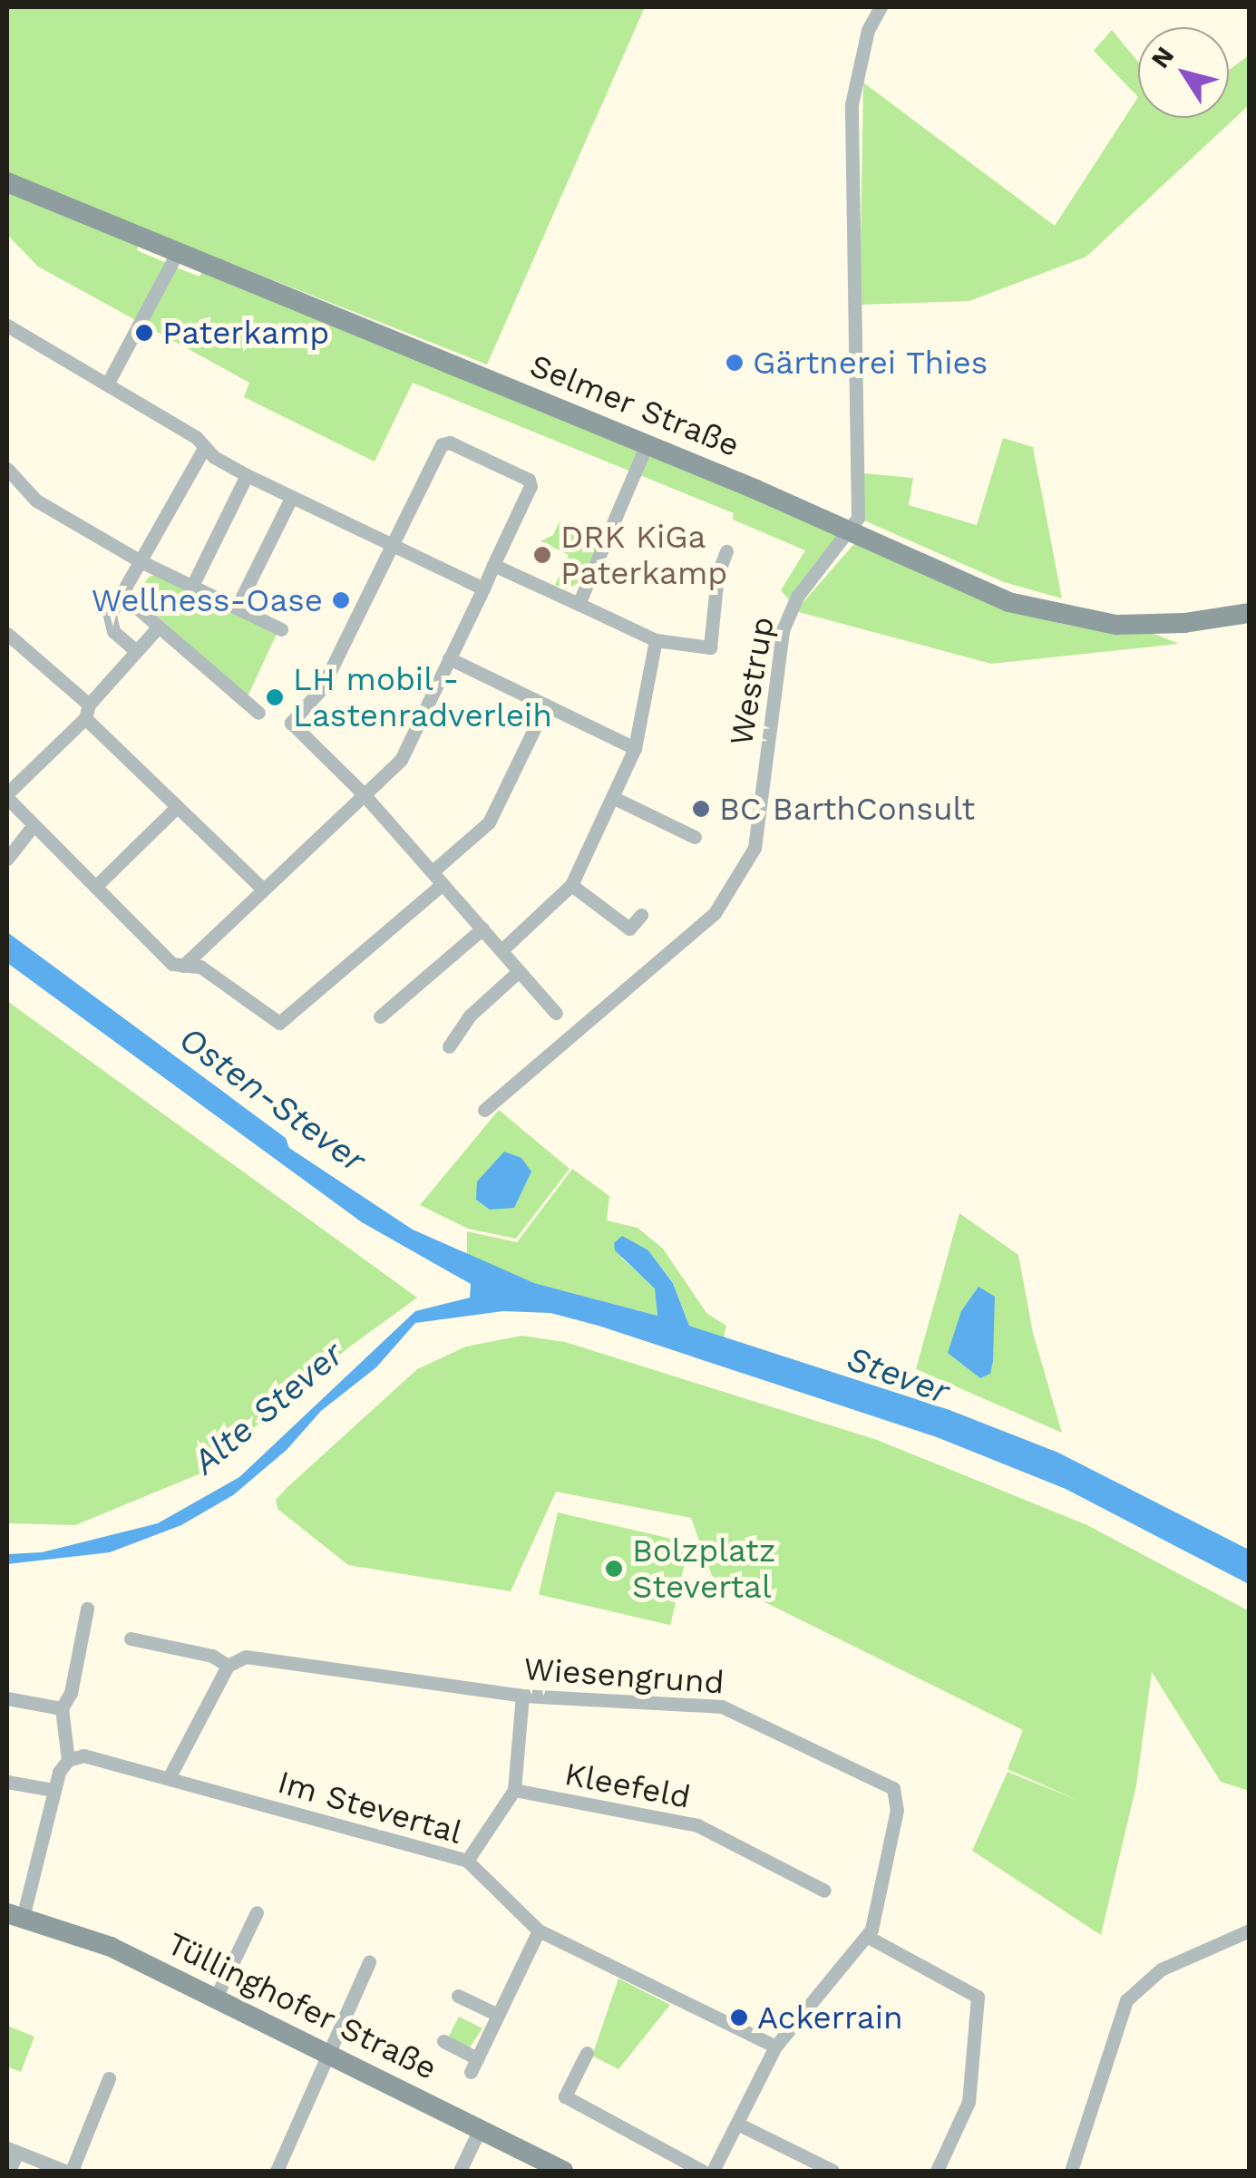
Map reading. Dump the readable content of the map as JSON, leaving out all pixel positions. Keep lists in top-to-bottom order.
{
  "streets": {
    "main road": ["Selmer Straße", "Tüllinghofer Straße"],
    "street": [
      "Westrup",
      "Wiesengrund",
      "Kleefeld",
      "Im Stevertal"
    ]
  },
  "crossings": [
    ["Selmer Straße", "Westrup"],
    ["Wiesengrund", "Kleefeld"],
    ["Wiesengrund", "Im Stevertal"],
    ["Kleefeld", "Im Stevertal"]
  ],
  "water": ["Osten-Stever", "Stever", "Alte Stever"],
  "places": [
    "Paterkamp",
    "Gärtnerei Thies",
    "DRK KiGa Paterkamp",
    "Wellness-Oase",
    "LH mobil - Lastenradverleih",
    "BC BarthConsult",
    "Bolzplatz Stevertal",
    "Ackerrain"
  ],
  "north": "top left"
}
